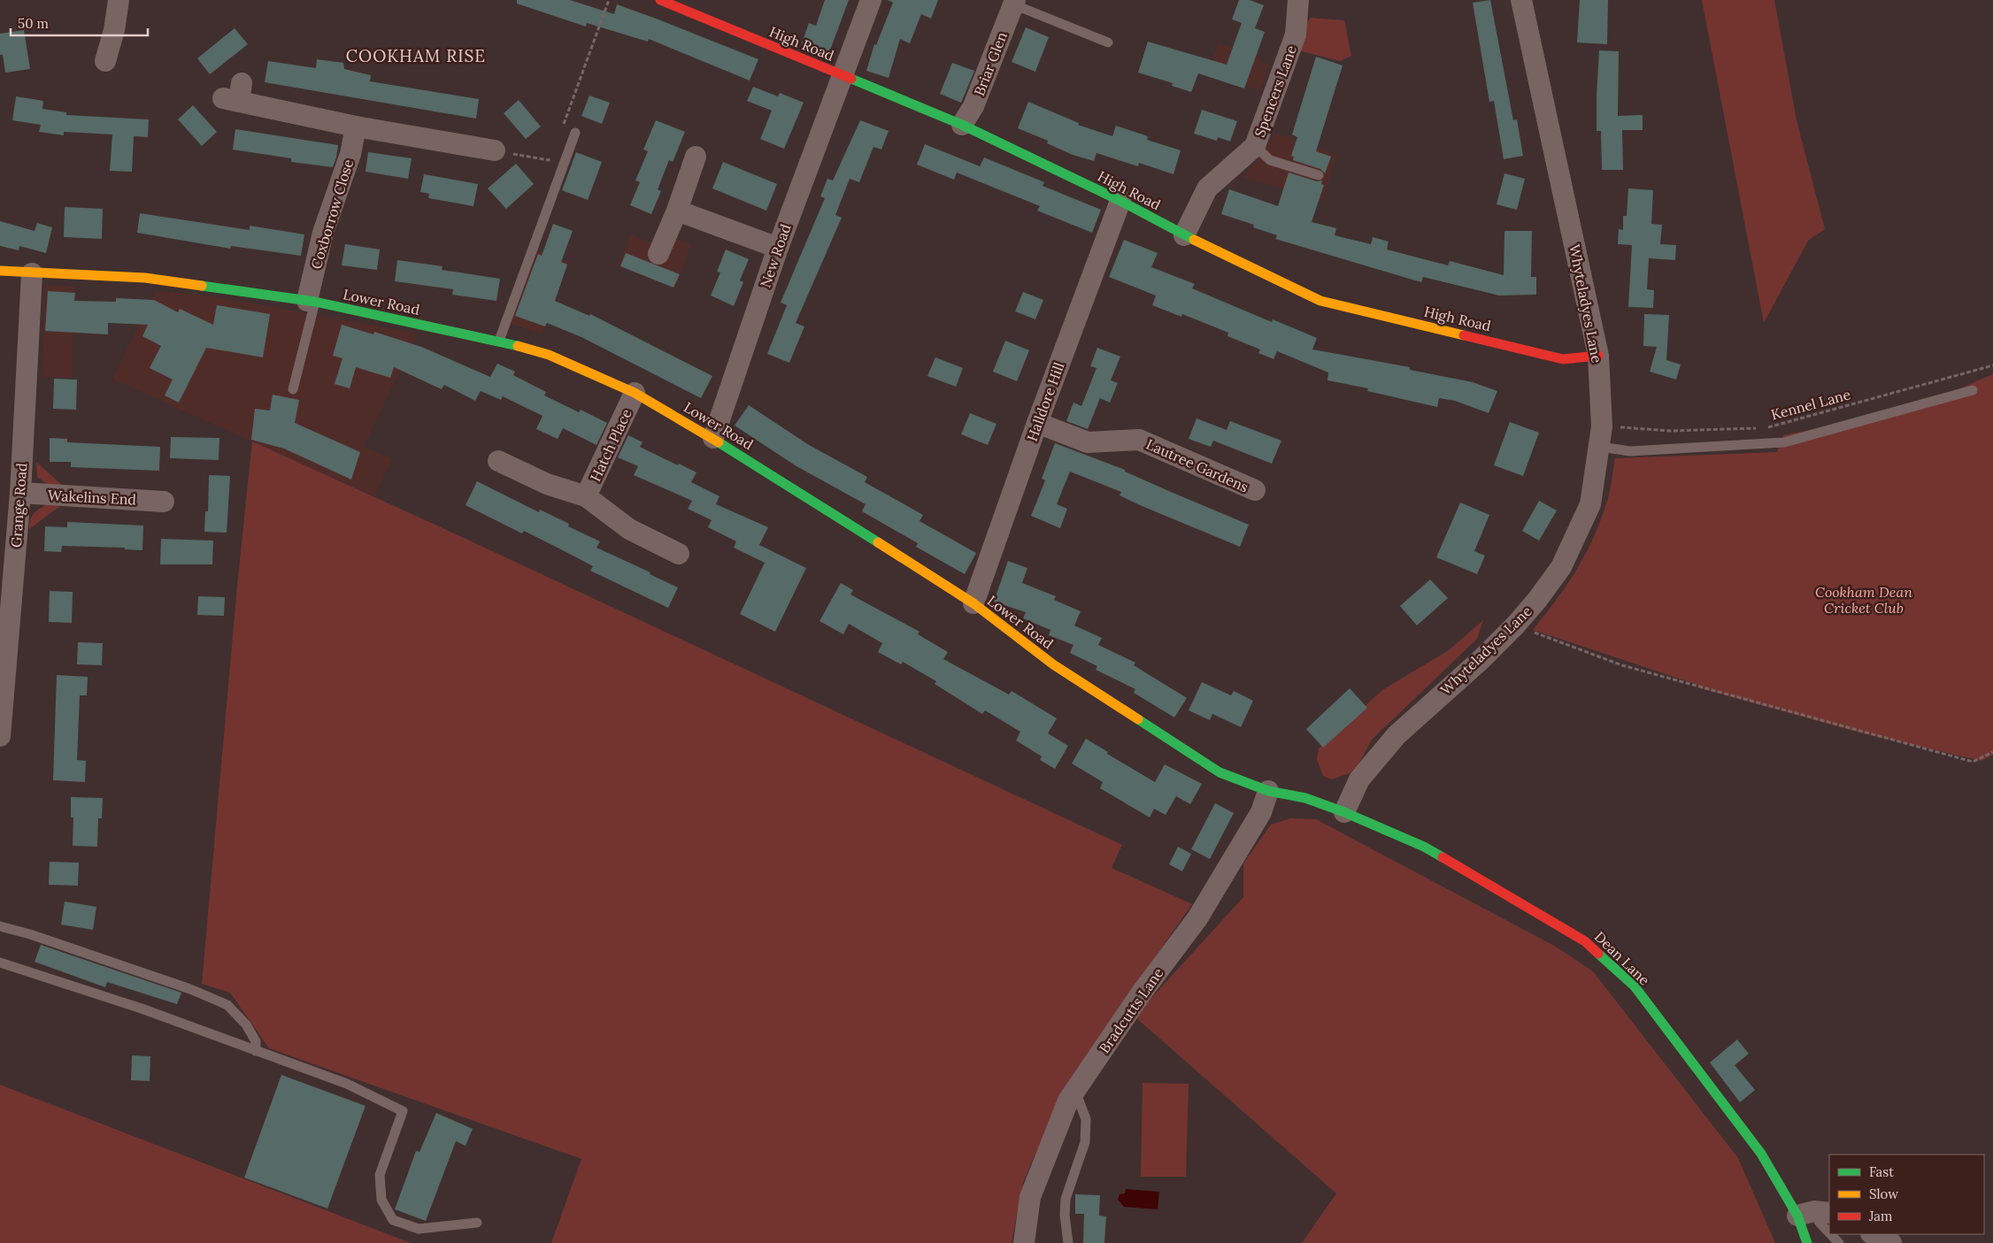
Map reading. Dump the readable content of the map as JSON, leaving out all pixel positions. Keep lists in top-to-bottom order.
{
  "streets": {
    "street": [
      "High Road",
      "Briar Glen",
      "Spencers Lane",
      "Coxborrow Close",
      "New Road",
      "Lower Road",
      "Whyteladyes Lane",
      "Halldore Hill",
      "Hatch Place",
      "Lautree Gardens",
      "Wakelins End",
      "Grange Road",
      "Dean Lane",
      "Bradcutts Lane"
    ],
    "path": ["Kennel Lane"]
  },
  "crossings": [
    ["High Road", "Briar Glen"],
    ["High Road", "Spencers Lane"],
    ["High Road", "New Road"],
    ["High Road", "Whyteladyes Lane"],
    ["High Road", "Halldore Hill"],
    ["Coxborrow Close", "Lower Road"],
    ["New Road", "Lower Road"],
    ["Lower Road", "Whyteladyes Lane"],
    ["Lower Road", "Halldore Hill"],
    ["Lower Road", "Hatch Place"],
    ["Lower Road", "Grange Road"],
    ["Lower Road", "Dean Lane"],
    ["Lower Road", "Bradcutts Lane"],
    ["Whyteladyes Lane", "Kennel Lane"],
    ["Whyteladyes Lane", "Dean Lane"],
    ["Halldore Hill", "Lautree Gardens"],
    ["Wakelins End", "Grange Road"]
  ],
  "districts": ["COOKHAM RISE"],
  "parks": ["Cookham Dean Cricket Club"],
  "legend": ["Fast", "Slow", "Jam"],
  "scale_bar": "50 m"
}
